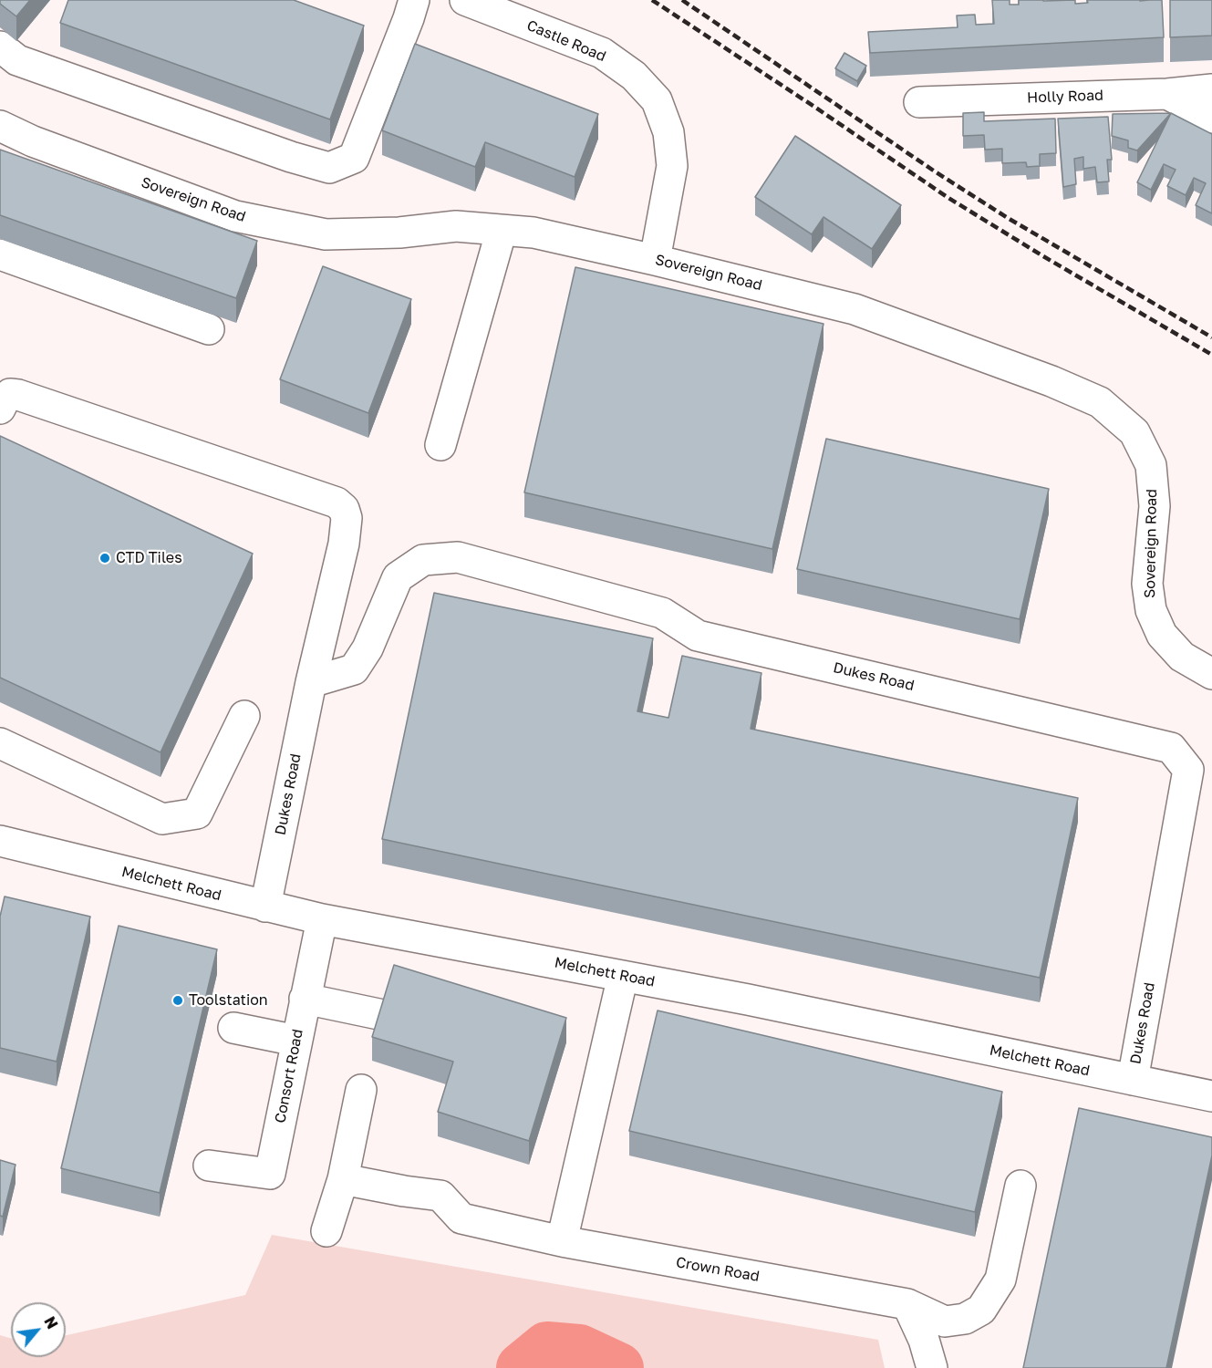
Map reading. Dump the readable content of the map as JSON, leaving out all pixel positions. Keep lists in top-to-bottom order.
{
  "streets": {
    "street": [
      "Castle Road",
      "Holly Road",
      "Sovereign Road",
      "Dukes Road",
      "Melchett Road",
      "Consort Road",
      "Crown Road"
    ]
  },
  "crossings": [
    ["Castle Road", "Sovereign Road"],
    ["Dukes Road", "Melchett Road"],
    ["Melchett Road", "Consort Road"]
  ],
  "places": ["CTD Tiles", "Toolstation"],
  "north": "top right"
}
